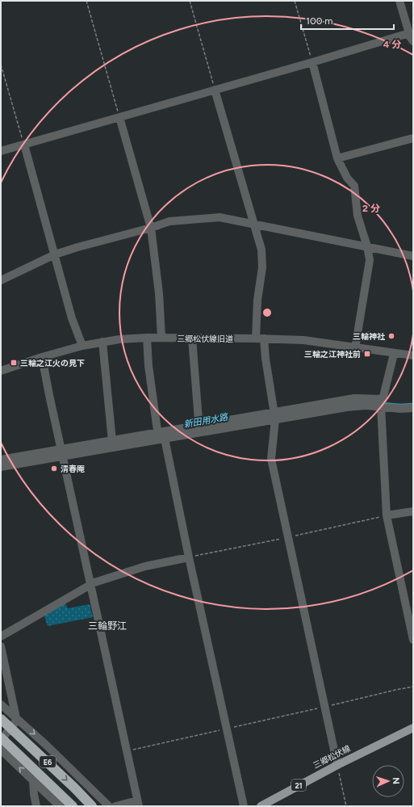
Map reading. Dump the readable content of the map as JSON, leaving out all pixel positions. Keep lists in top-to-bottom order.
{
  "streets": {
    "highway": ["E6"],
    "main road": ["三郷松伏線", "21"],
    "street": ["三郷松伏線旧道"]
  },
  "districts": ["三輪野江"],
  "water": ["新田用水路"],
  "places": {
    "other": ["三輪神社", "清春庵"],
    "transit": ["三輪之江神社前", "三輪之江火の見下"]
  },
  "scale_bar": "100 m",
  "north": "right",
  "rings": ["4 分", "2 分"]
}
